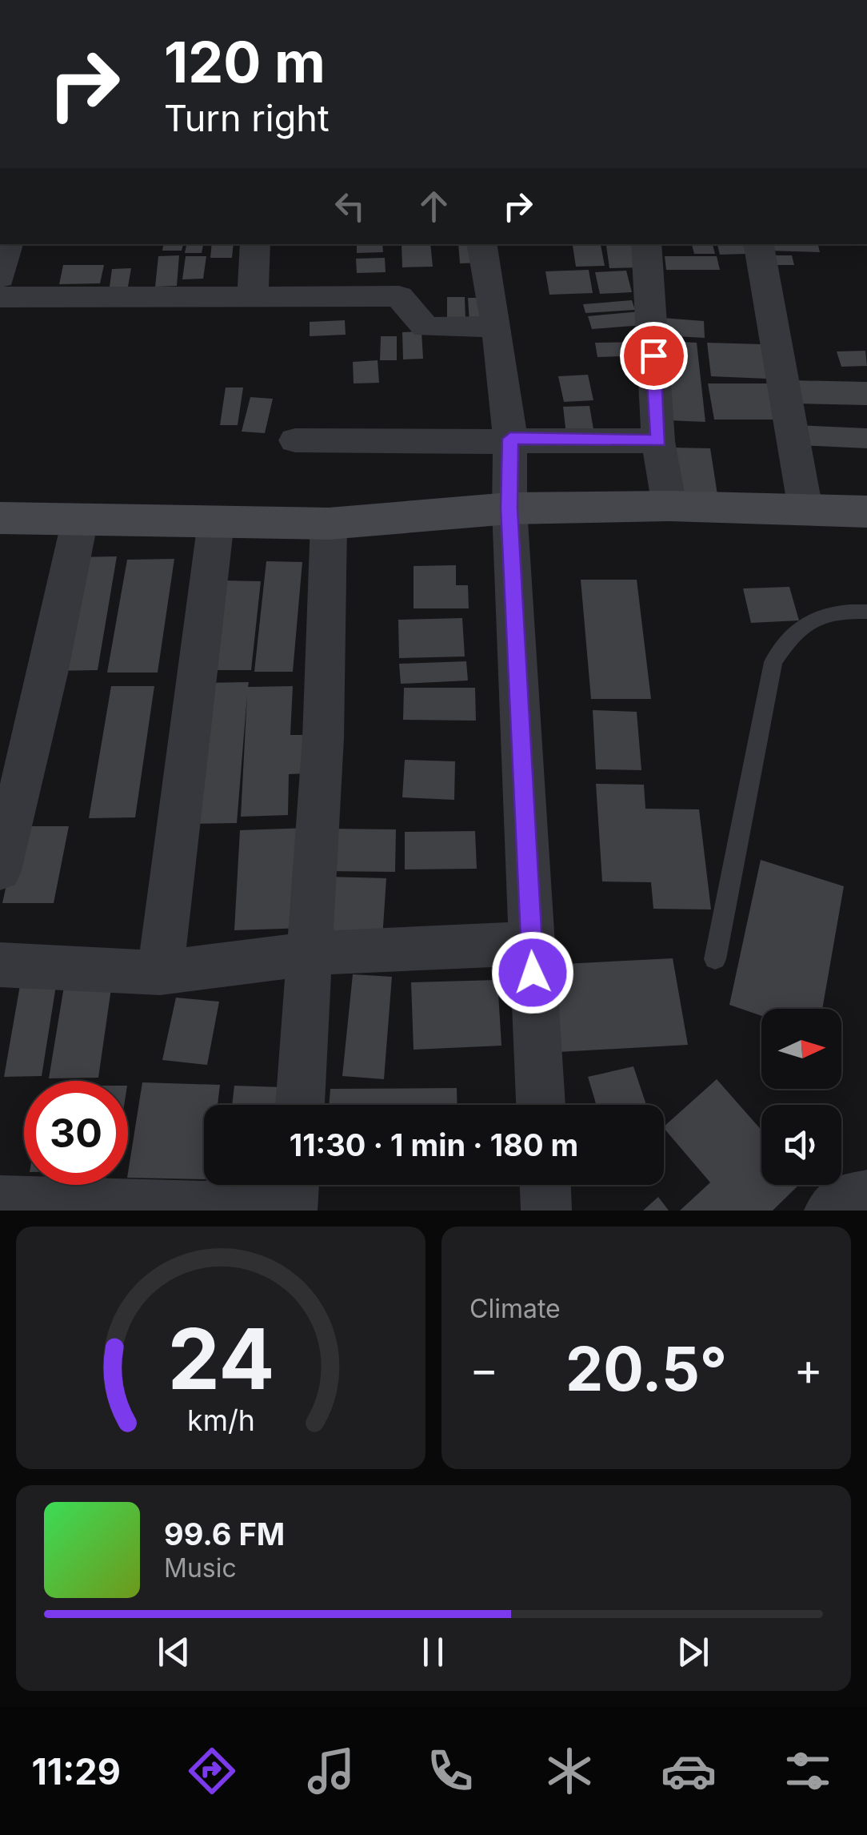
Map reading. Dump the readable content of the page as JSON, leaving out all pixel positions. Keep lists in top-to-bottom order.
{
  "north": "right",
  "page": {
    "turn": ["120 m", "Turn right"],
    "limit": "30",
    "trip": "11:30 · 1 min · 180 m",
    "tile": "Climate",
    "heat": ["−", "20.5°", "+"],
    "song": ["99.6 FM", "Music"],
    "tabs": "11:29",
    "gauge": ["24", "km/h"]
  }
}
